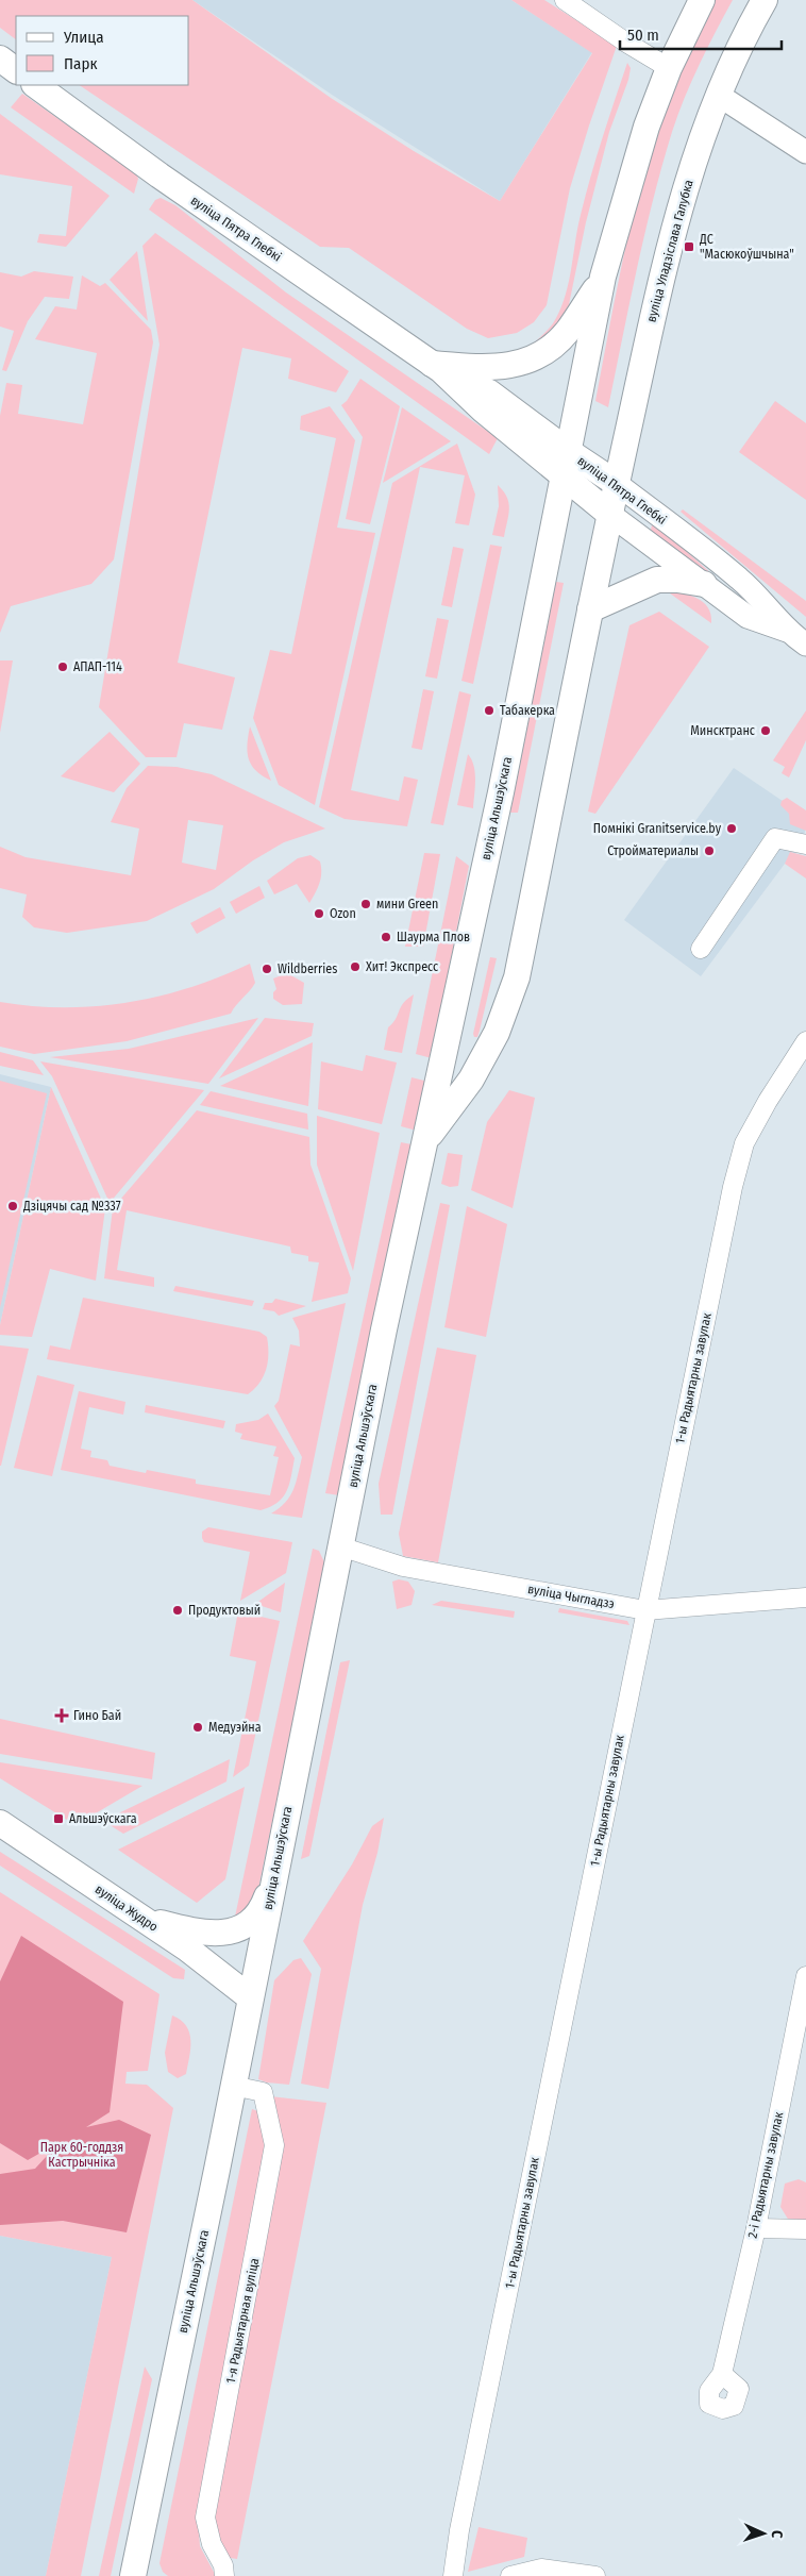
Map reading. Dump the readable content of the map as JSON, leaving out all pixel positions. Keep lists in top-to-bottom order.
{
  "streets": {
    "main road": [
      "вуліца Пятра Глебкі",
      "вуліца Уладзіслава Галубка",
      "вуліца Альшэўскага",
      "вуліца Жудро"
    ],
    "street": [
      "1-ы Радыятарны завулак",
      "вуліца Чыгладзэ",
      "2-і Радыятарны завулак",
      "1-я Радыятарная вуліца"
    ]
  },
  "crossings": [
    ["вуліца Пятра Глебкі", "вуліца Уладзіслава Галубка"],
    ["вуліца Пятра Глебкі", "вуліца Альшэўскага"],
    ["вуліца Уладзіслава Галубка", "вуліца Альшэўскага"],
    ["вуліца Альшэўскага", "вуліца Чыгладзэ"],
    ["вуліца Альшэўскага", "вуліца Жудро"],
    ["вуліца Альшэўскага", "1-я Радыятарная вуліца"],
    ["1-ы Радыятарны завулак", "вуліца Чыгладзэ"]
  ],
  "parks": ["Парк 60-годдзя Кастрычніка"],
  "places": {
    "transit": ["ДС \"Масюкоўшчына\"", "Альшэўскага"],
    "other": [
      "АПАП-114",
      "Табакерка",
      "Минсктранс",
      "Помнікі Granitservice.by",
      "Стройматериалы",
      "мини Green",
      "Ozon",
      "Шаурма Плов",
      "Хит! Экспресс",
      "Wildberries",
      "Дзіцячы сад №337",
      "Продуктовый",
      "Медуэйна"
    ],
    "health": ["Гино Бай"]
  },
  "legend": ["Улица", "Парк"],
  "scale_bar": "50 m",
  "north": "right"
}
